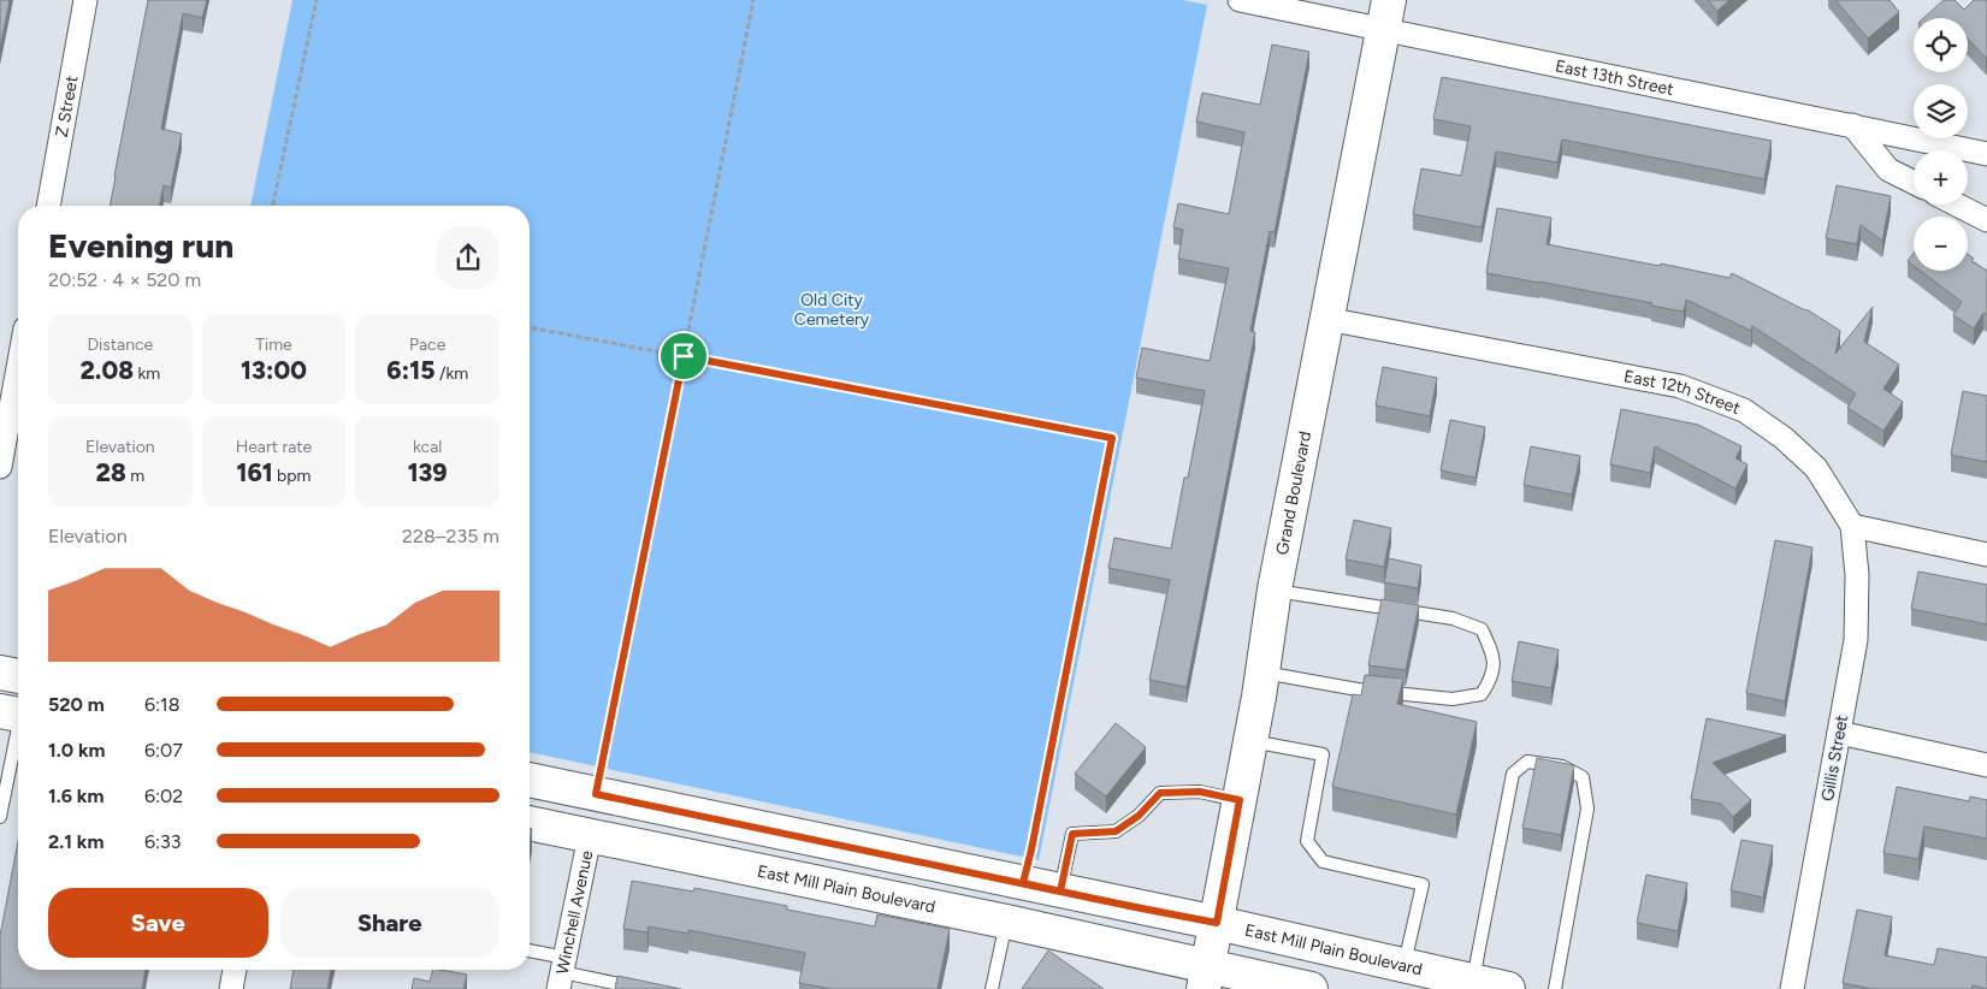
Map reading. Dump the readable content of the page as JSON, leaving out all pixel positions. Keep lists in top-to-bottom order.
{
  "streets": {
    "main road": ["Grand Boulevard", "East Mill Plain Boulevard"],
    "street": [
      "East 13th Street",
      "Z Street",
      "East 12th Street",
      "Gillis Street",
      "Winchell Avenue"
    ]
  },
  "crossings": [
    ["East 13th Street", "Grand Boulevard"],
    ["East 12th Street", "Grand Boulevard"],
    ["East 12th Street", "Gillis Street"],
    ["Grand Boulevard", "East Mill Plain Boulevard"],
    ["East Mill Plain Boulevard", "Winchell Avenue"]
  ],
  "parks": ["Old City Cemetery"],
  "page": {
    "map_buttons": ["+", "−"],
    "heading": ["Evening run", "20:52 · 4 × 520 m"],
    "stats": [
      ["Distance", "2.08 km"],
      ["Time", "13:00"],
      ["Pace", "6:15 /km"],
      ["Elevation", "28 m"],
      ["Heart rate", "161 bpm"],
      ["kcal", "139"]
    ],
    "chart": ["Elevation", "228–235 m"],
    "list": [
      {
        "name": "520 m",
        "note": "6:18"
      },
      {
        "name": "1.0 km",
        "note": "6:07"
      },
      {
        "name": "1.6 km",
        "note": "6:02"
      },
      {
        "name": "2.1 km",
        "note": "6:33"
      }
    ],
    "buttons": ["Save", "Share"]
  }
}
